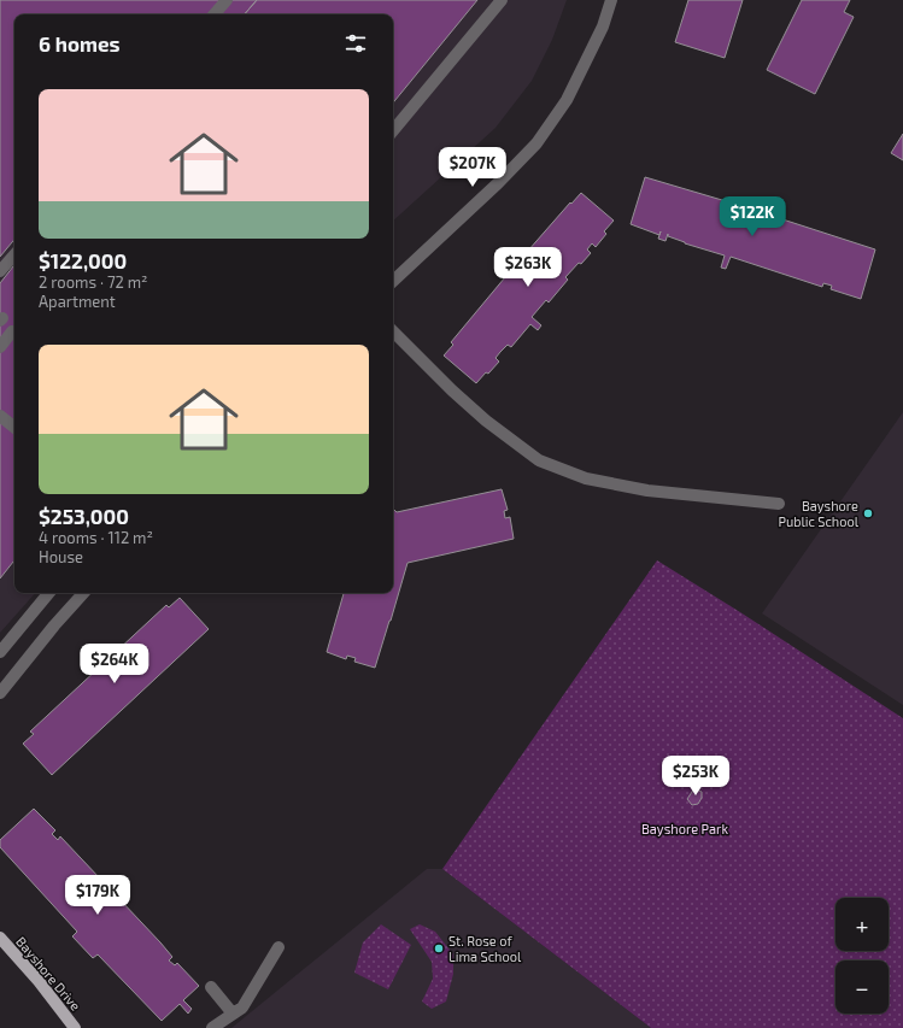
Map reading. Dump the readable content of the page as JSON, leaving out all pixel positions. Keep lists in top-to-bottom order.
{
  "streets": {
    "main road": ["Bayshore Drive"]
  },
  "parks": ["Bayshore Park"],
  "places": ["Bayshore Public School", "St. Rose of Lima School"],
  "page": {
    "heading": "6 homes",
    "list": [
      {
        "name": "$122,000",
        "note": "2 rooms · 72 m² · Apartment"
      },
      {
        "name": "$253,000",
        "note": "4 rooms · 112 m² · House"
      }
    ],
    "price": [
      "$207K",
      "$122K",
      "$263K",
      "$264K",
      "$253K",
      "$179K"
    ],
    "map_buttons": ["+", "−"]
  }
}
